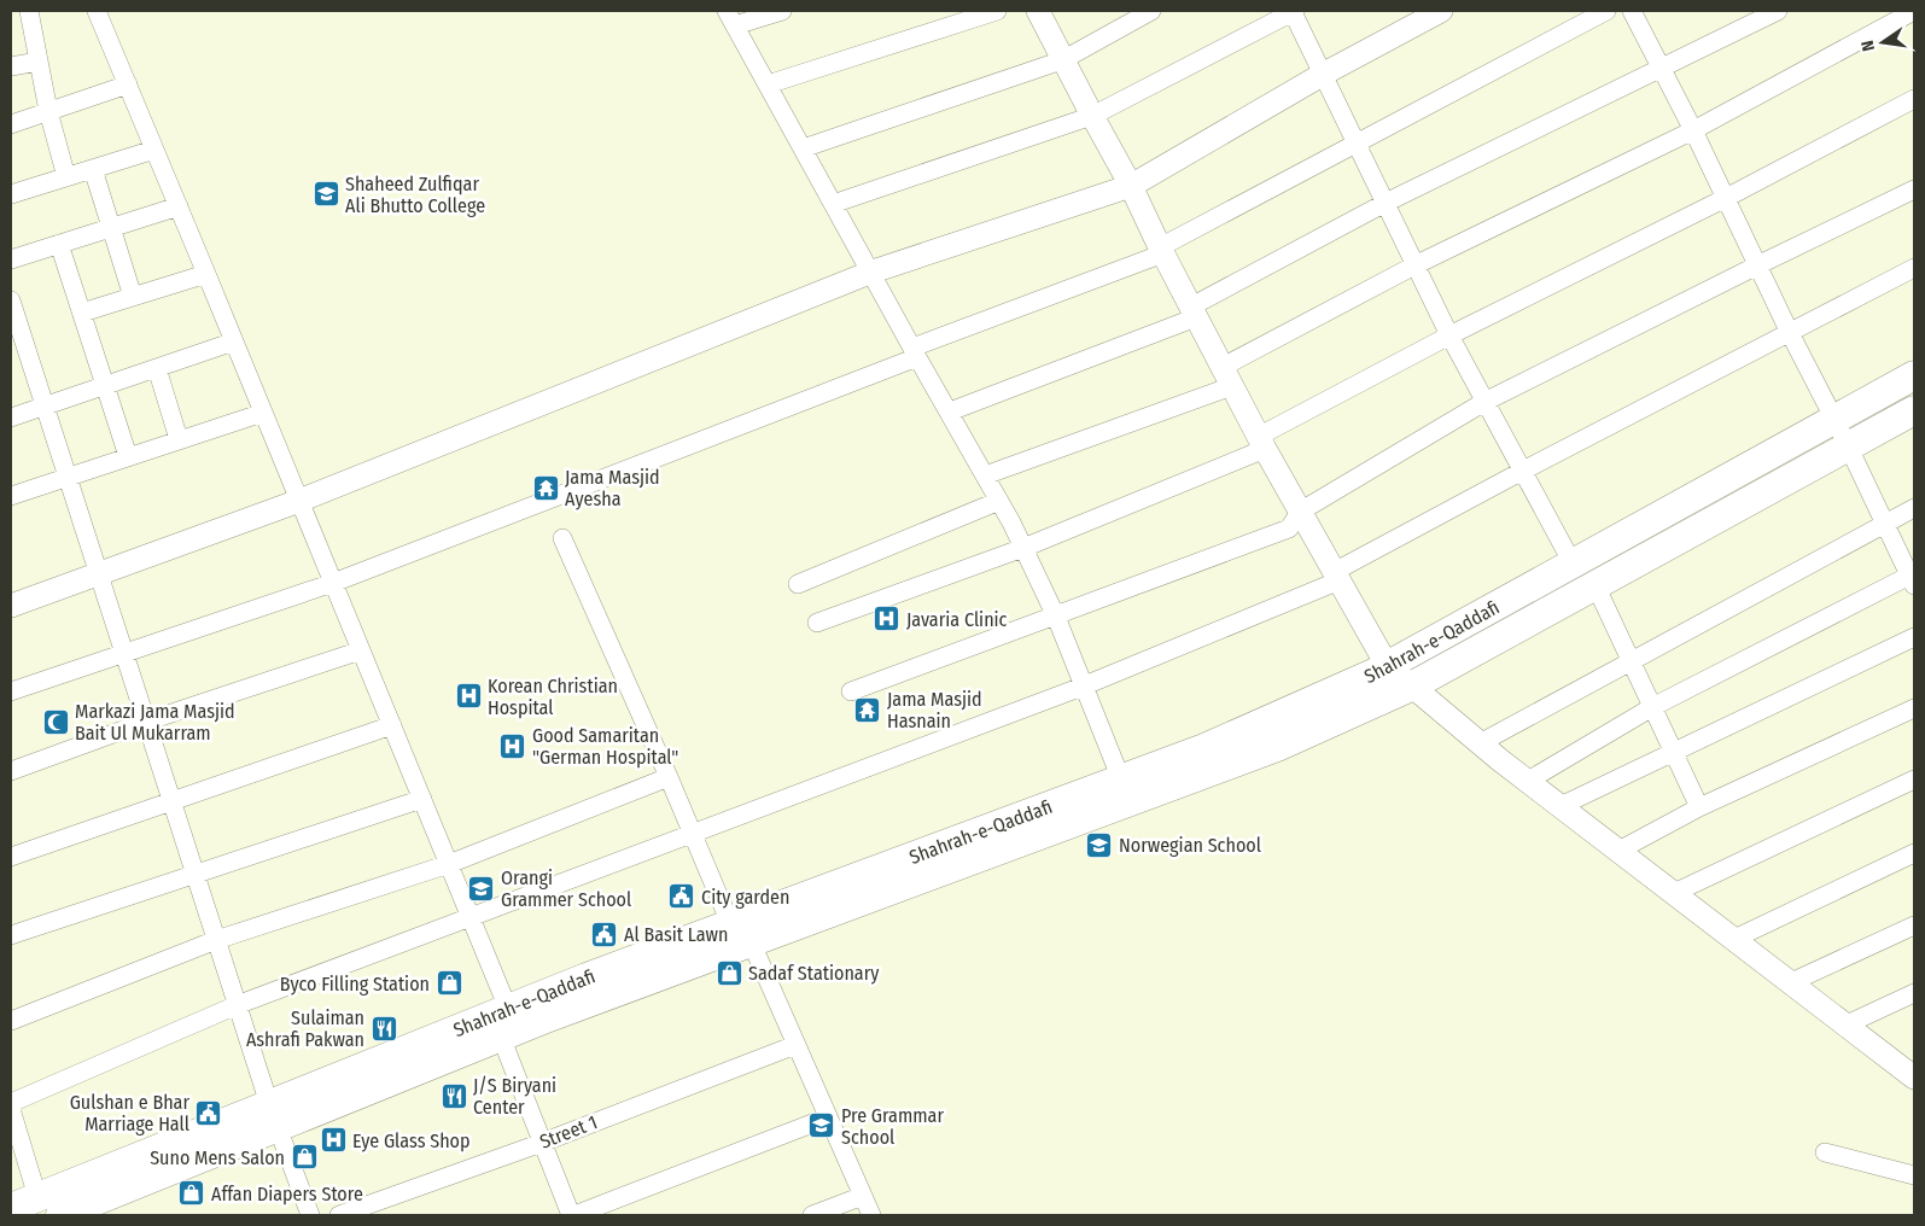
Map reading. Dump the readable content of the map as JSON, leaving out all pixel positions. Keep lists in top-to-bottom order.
{
  "streets": {
    "main road": ["Shahrah-e-Qaddafi"],
    "street": ["Street 1"]
  },
  "places": {
    "school or university": [
      "Shaheed Zulfiqar Ali Bhutto College",
      "Norwegian School",
      "Orangi Grammer School",
      "Pre Grammar School"
    ],
    "temple": ["Jama Masjid Ayesha", "Jama Masjid Hasnain"],
    "hospital": [
      "Javaria Clinic",
      "Korean Christian Hospital",
      "Good Samaritan \"German Hospital\"",
      "Eye Glass Shop"
    ],
    "mosque": ["Markazi Jama Masjid Bait Ul Mukarram"],
    "public building": ["City garden", "Al Basit Lawn", "Gulshan e Bhar Marriage Hall"],
    "shop": [
      "Sadaf Stationary",
      "Byco Filling Station",
      "Suno Mens Salon",
      "Affan Diapers Store"
    ],
    "restaurant": ["Sulaiman Ashrafi Pakwan", "J/S Biryani Center"]
  },
  "north": "left"
}
